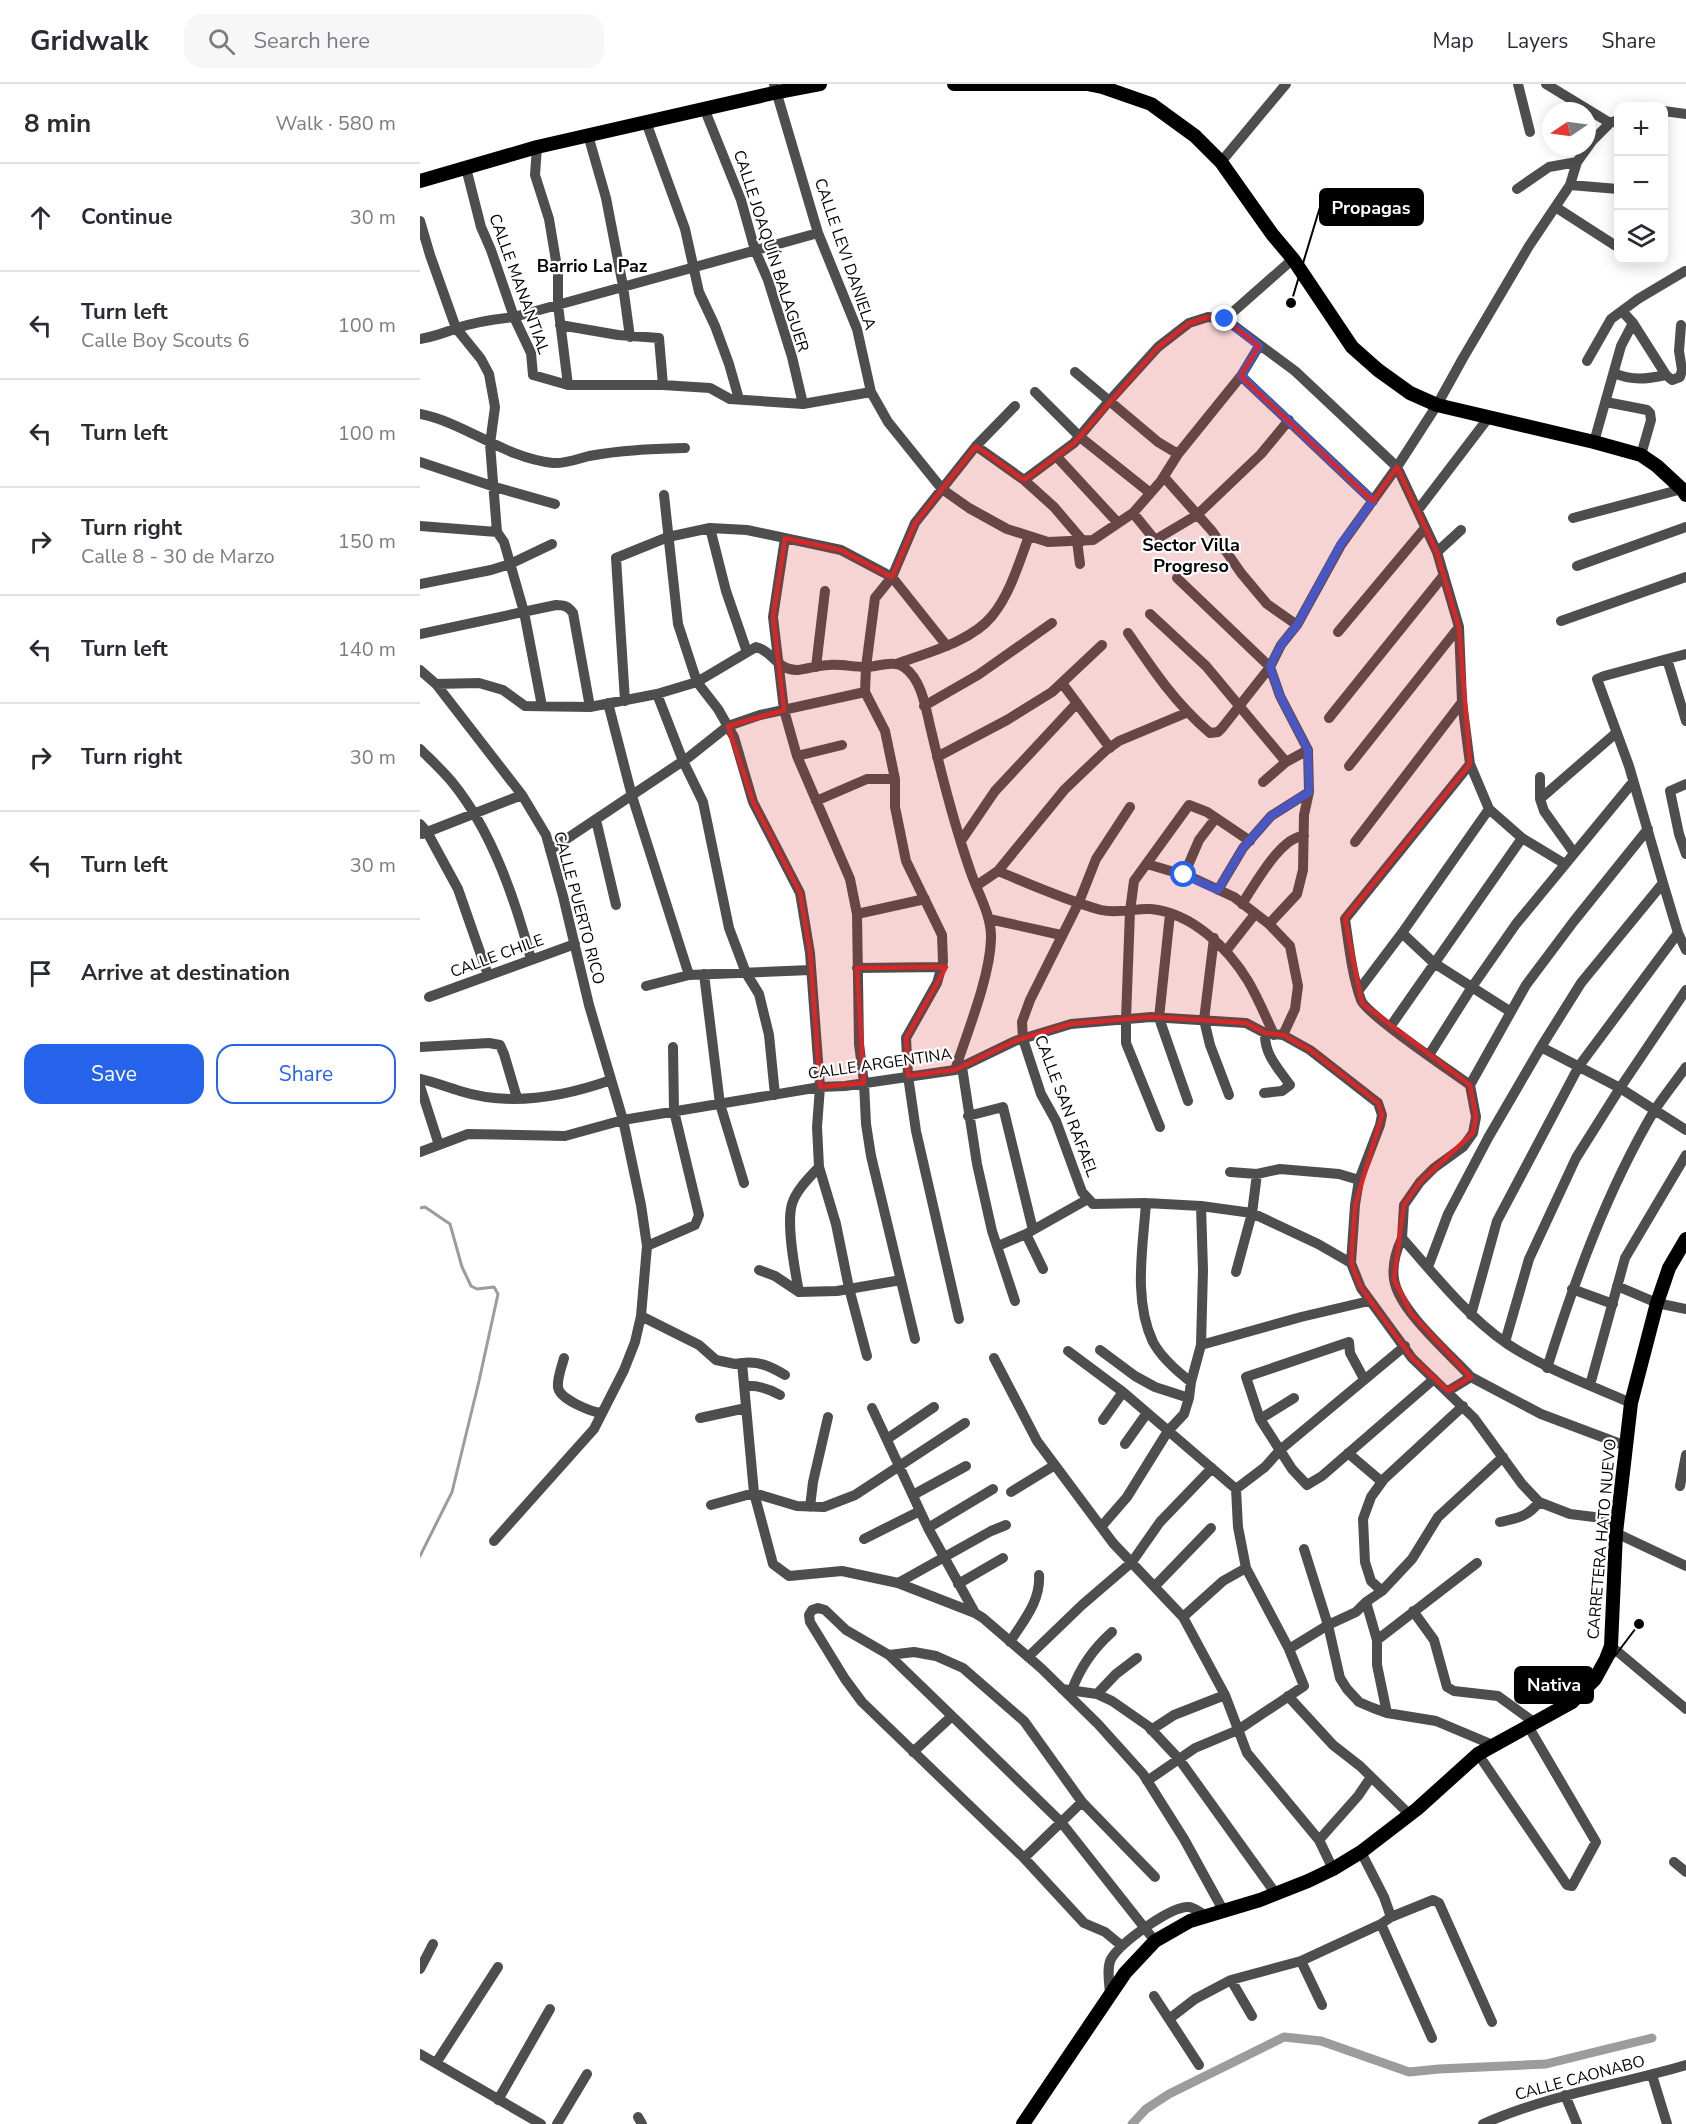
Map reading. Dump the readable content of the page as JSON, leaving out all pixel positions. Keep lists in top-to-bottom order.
{
  "streets": {
    "main road": ["CARRETERA HATO NUEVO"],
    "street": [
      "CALLE JOAQUÍN BALAGUER",
      "CALLE LEVI DANIELA",
      "CALLE MANANTIAL",
      "CALLE PUERTO RICO",
      "CALLE CHILE",
      "CALLE ARGENTINA",
      "CALLE SAN RAFAEL",
      "CALLE CAONABO"
    ]
  },
  "crossings": [
    ["CALLE PUERTO RICO", "CALLE CHILE"],
    ["CALLE PUERTO RICO", "CALLE ARGENTINA"],
    ["CALLE ARGENTINA", "CALLE SAN RAFAEL"],
    ["CALLE ARGENTINA", "CARRETERA HATO NUEVO"]
  ],
  "districts": ["Barrio La Paz", "Sector Villa Progreso"],
  "places": ["Propagas", "Nativa"],
  "north": "left",
  "page": {
    "header": "Gridwalk",
    "search": "Search here",
    "nav": ["Map", "Layers", "Share"],
    "heading": ["8 min", "Walk · 580 m"],
    "map_buttons": ["+", "−"],
    "list": [
      ["Continue", "30 m"],
      ["Turn left", "Calle Boy Scouts 6", "100 m"],
      ["Turn left", "100 m"],
      ["Turn right", "Calle 8 - 30 de Marzo", "150 m"],
      ["Turn left", "140 m"],
      ["Turn right", "30 m"],
      ["Turn left", "30 m"],
      "Arrive at destination"
    ],
    "buttons": ["Save", "Share"]
  }
}
